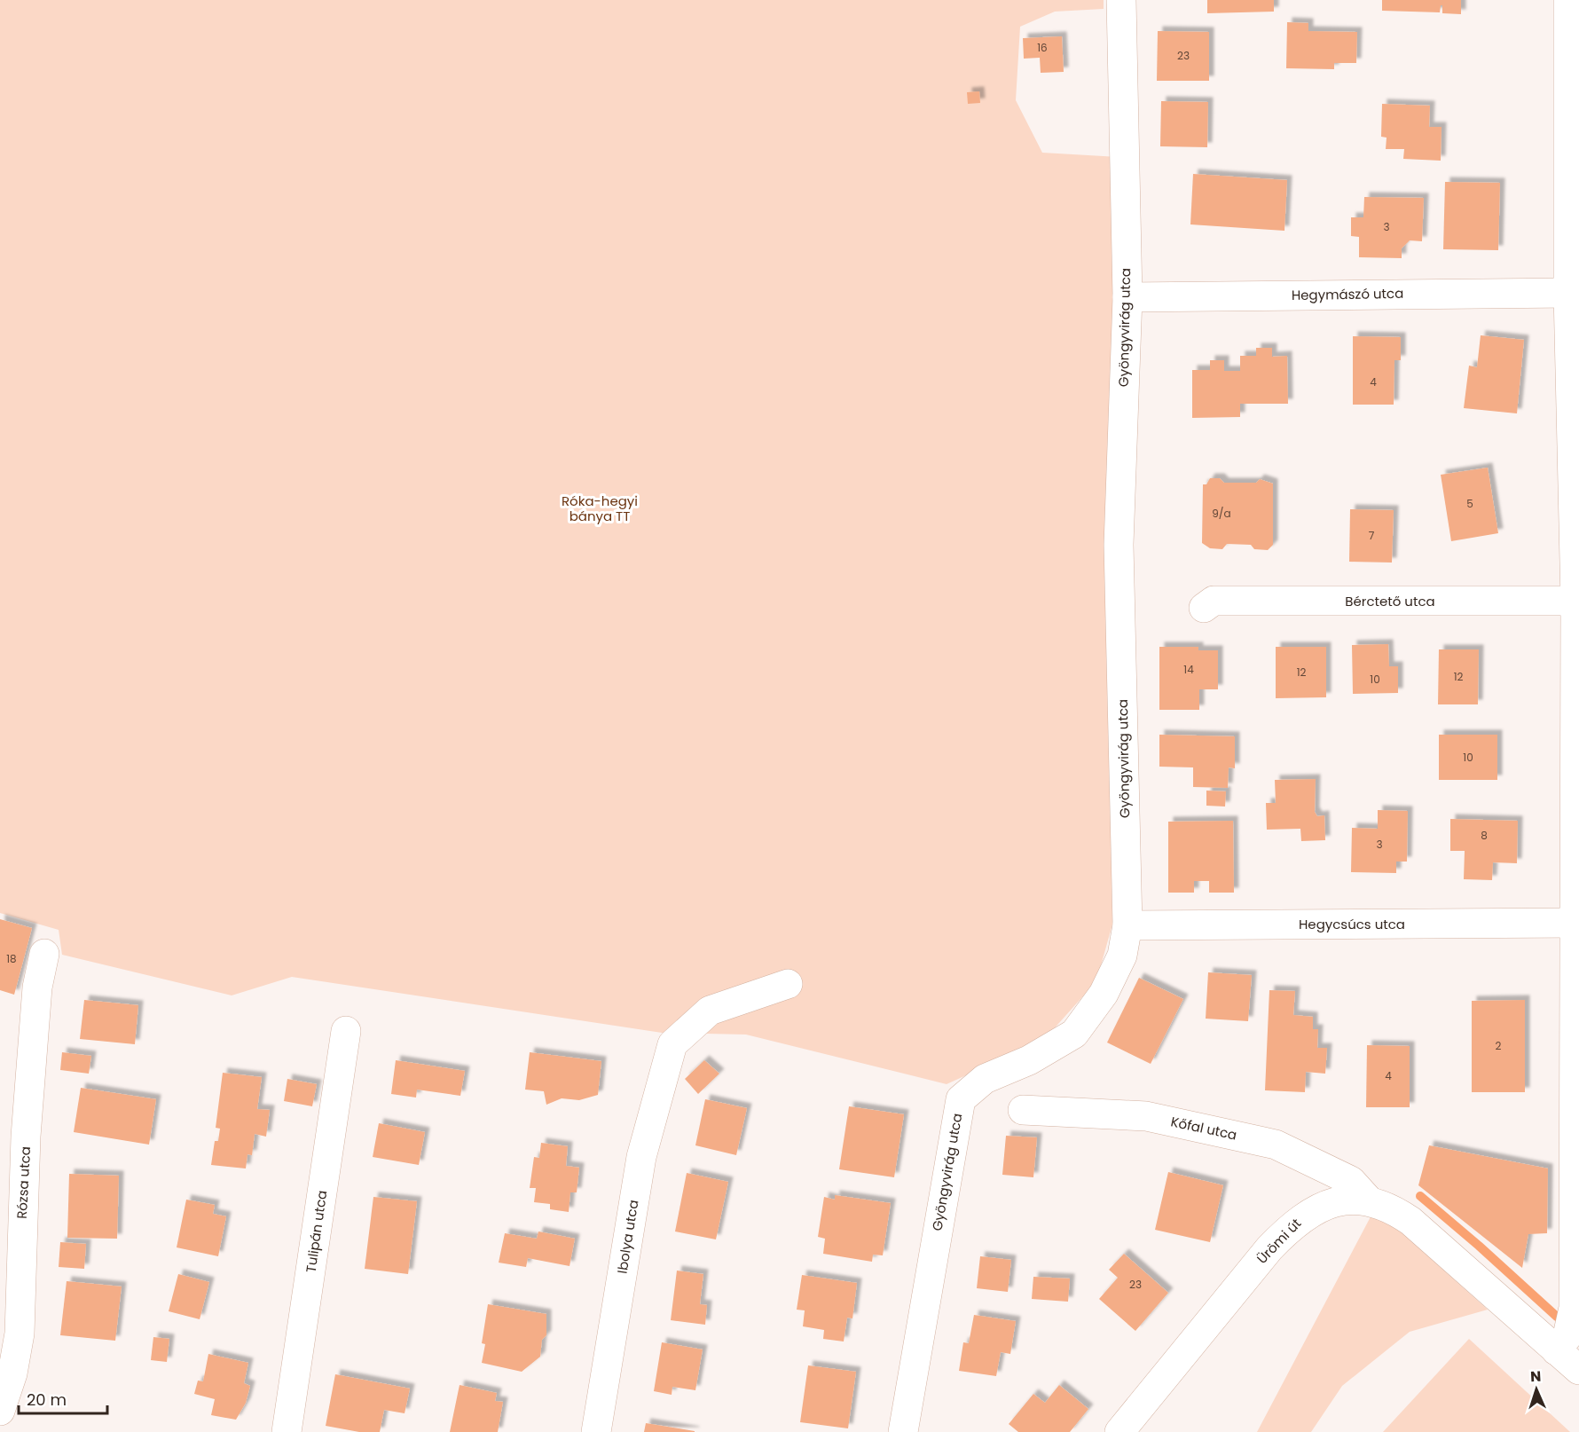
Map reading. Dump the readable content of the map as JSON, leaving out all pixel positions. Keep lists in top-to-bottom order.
{
  "streets": {
    "street": [
      "Hegymászó utca",
      "Gyöngyvirág utca",
      "Bérctető utca",
      "Hegycsúcs utca",
      "Kőfal utca",
      "Rózsa utca",
      "Tulipán utca",
      "Ibolya utca",
      "Ürömi út"
    ]
  },
  "crossings": [
    ["Hegymászó utca", "Gyöngyvirág utca"],
    ["Gyöngyvirág utca", "Hegycsúcs utca"],
    ["Kőfal utca", "Ürömi út"]
  ],
  "parks": ["Róka-hegyi bánya TT"],
  "house_numbers": [
    "16",
    "23",
    "3",
    "4",
    "5",
    "9/a",
    "7",
    "14",
    "12",
    "12",
    "10",
    "10",
    "8",
    "3",
    "18",
    "2",
    "4",
    "23"
  ],
  "scale_bar": "20 m",
  "north": "top"
}
